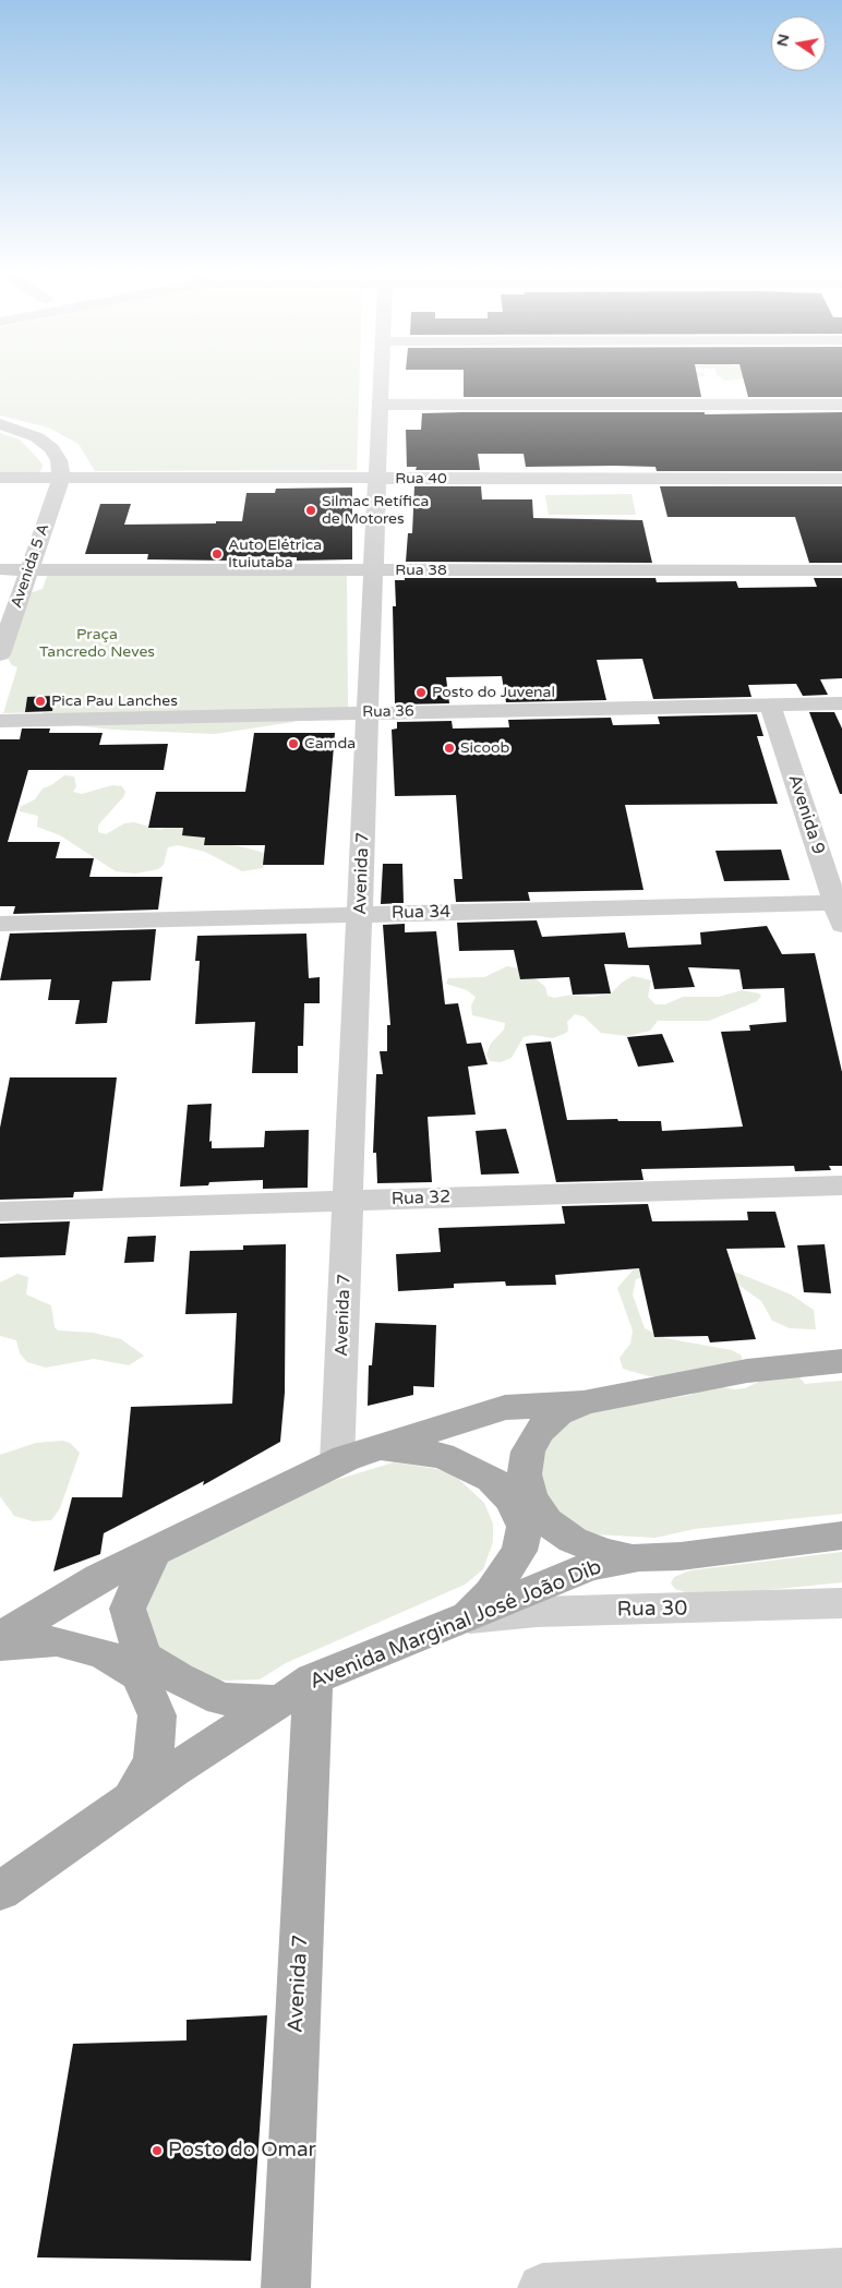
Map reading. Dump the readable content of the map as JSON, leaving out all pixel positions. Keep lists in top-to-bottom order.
{
  "streets": {
    "main road": ["Avenida 7", "Avenida Marginal José João Dib"],
    "street": [
      "Rua 40",
      "Avenida 5 A",
      "Rua 38",
      "Rua 36",
      "Avenida 9",
      "Rua 34",
      "Rua 32",
      "Rua 30"
    ]
  },
  "crossings": [
    ["Rua 40", "Avenida 5 A"],
    ["Rua 40", "Avenida 7"],
    ["Avenida 5 A", "Rua 38"],
    ["Rua 38", "Avenida 7"],
    ["Rua 36", "Avenida 9"],
    ["Rua 36", "Avenida 7"],
    ["Avenida 9", "Rua 34"],
    ["Avenida 7", "Rua 34"],
    ["Avenida 7", "Rua 32"],
    ["Avenida 7", "Avenida Marginal José João Dib"],
    ["Rua 30", "Avenida Marginal José João Dib"]
  ],
  "parks": ["Praça Tancredo Neves"],
  "places": [
    "Silmac Retífica de Motores",
    "Auto Elétrica Ituiutaba",
    "Posto do Juvenal",
    "Pica Pau Lanches",
    "Camda",
    "Sicoob",
    "Posto do Omar"
  ],
  "north": "left"
}
